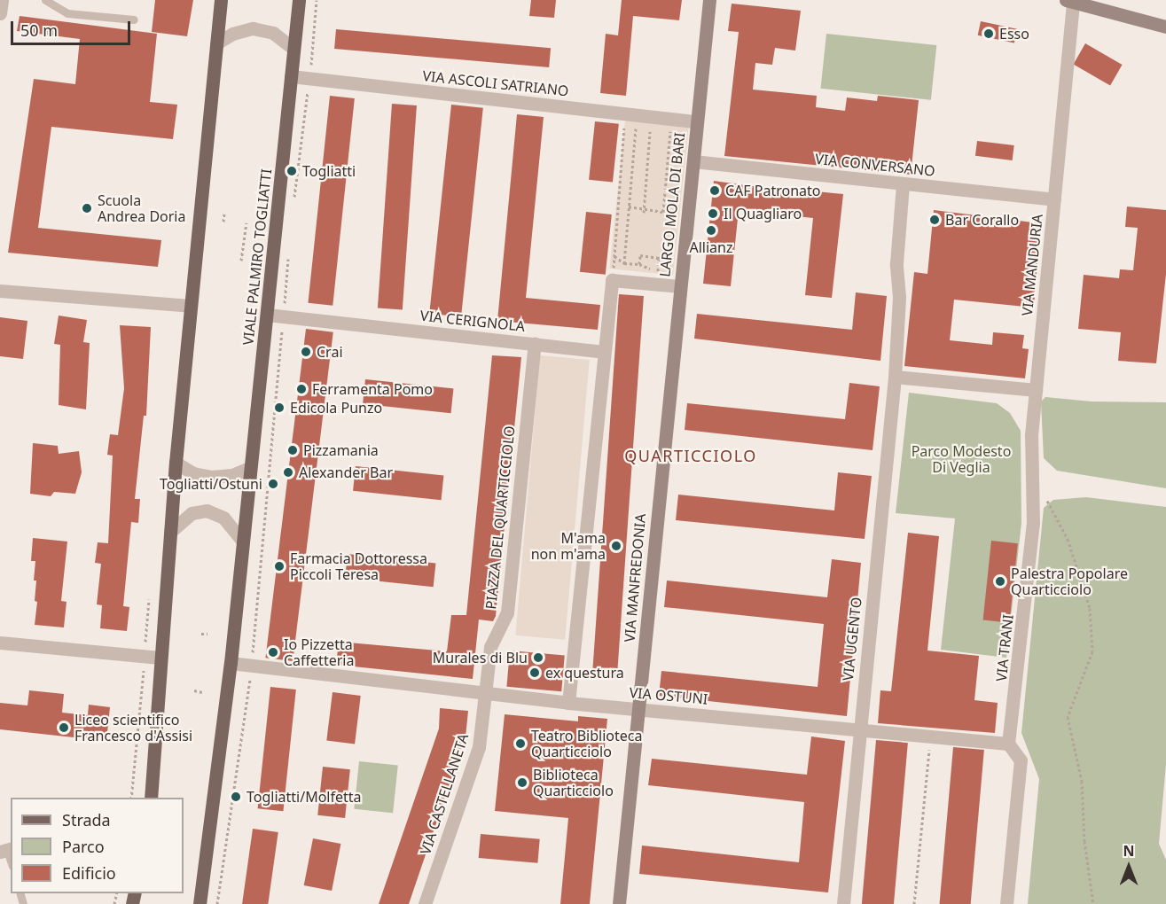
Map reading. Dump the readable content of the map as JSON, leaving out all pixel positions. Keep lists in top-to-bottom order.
{
  "streets": {
    "main road": ["VIALE PALMIRO TOGLIATTI"],
    "street": [
      "VIA ASCOLI SATRIANO",
      "VIA CONVERSANO",
      "LARGO MOLA DI BARI",
      "VIA MANDURIA",
      "VIA CERIGNOLA",
      "PIAZZA DEL QUARTICCIOLO",
      "VIA MANFREDONIA",
      "VIA UGENTO",
      "VIA TRANI",
      "VIA OSTUNI",
      "VIA CASTELLANETA"
    ]
  },
  "crossings": [
    ["VIA ASCOLI SATRIANO", "LARGO MOLA DI BARI"],
    ["VIA ASCOLI SATRIANO", "VIALE PALMIRO TOGLIATTI"],
    ["VIA CONVERSANO", "LARGO MOLA DI BARI"],
    ["VIA CONVERSANO", "VIA MANDURIA"],
    ["VIA CONVERSANO", "VIA UGENTO"],
    ["LARGO MOLA DI BARI", "VIA MANFREDONIA"],
    ["VIALE PALMIRO TOGLIATTI", "VIA CERIGNOLA"],
    ["VIALE PALMIRO TOGLIATTI", "VIA OSTUNI"],
    ["VIA MANDURIA", "VIA TRANI"],
    ["VIA CERIGNOLA", "PIAZZA DEL QUARTICCIOLO"],
    ["PIAZZA DEL QUARTICCIOLO", "VIA OSTUNI"],
    ["PIAZZA DEL QUARTICCIOLO", "VIA CASTELLANETA"],
    ["VIA MANFREDONIA", "VIA OSTUNI"],
    ["VIA UGENTO", "VIA OSTUNI"],
    ["VIA TRANI", "VIA OSTUNI"],
    ["VIA OSTUNI", "VIA CASTELLANETA"]
  ],
  "districts": ["QUARTICCIOLO"],
  "parks": ["Parco Modesto Di Veglia"],
  "places": [
    "Esso",
    "Togliatti",
    "CAF Patronato",
    "Scuola Andrea Doria",
    "Il Quagliaro",
    "Bar Corallo",
    "Allianz",
    "Crai",
    "Ferramenta Pomo",
    "Edicola Punzo",
    "Pizzamania",
    "Alexander Bar",
    "Togliatti/Ostuni",
    "M'ama non m'ama",
    "Farmacia Dottoressa Piccoli Teresa",
    "Palestra Popolare Quarticciolo",
    "Io Pizzetta Caffetteria",
    "Murales di Blu",
    "ex questura",
    "Liceo scientifico Francesco d'Assisi",
    "Teatro Biblioteca Quarticciolo",
    "Biblioteca Quarticciolo",
    "Togliatti/Molfetta"
  ],
  "legend": ["Strada", "Parco", "Edificio"],
  "scale_bar": "50 m",
  "north": "top"
}
